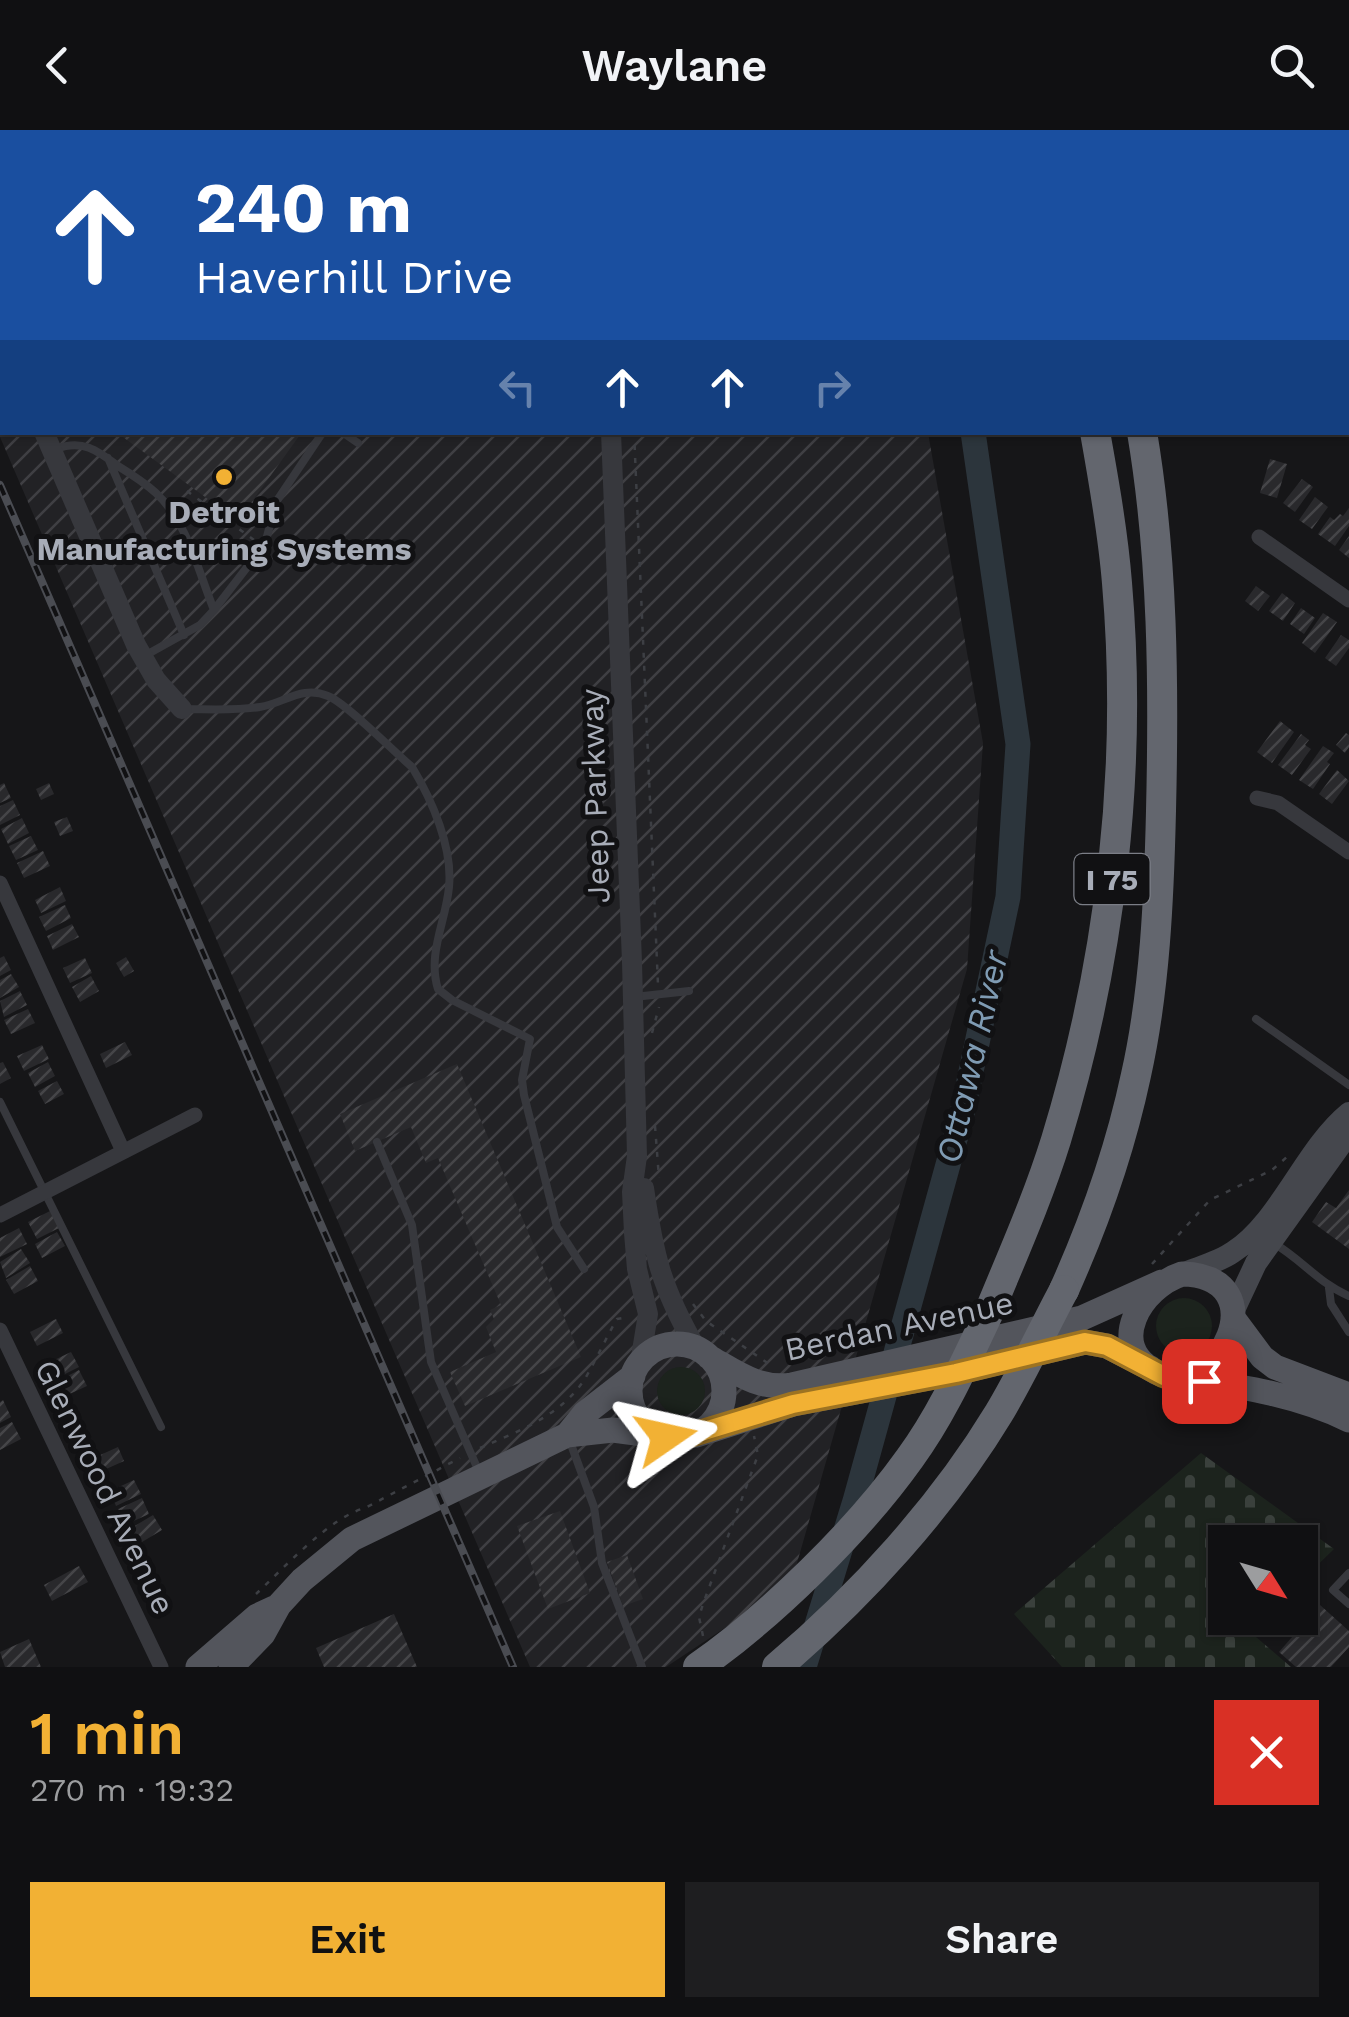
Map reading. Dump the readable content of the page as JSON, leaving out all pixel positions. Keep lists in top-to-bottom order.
{
  "streets": {
    "highway": ["I 75"],
    "main road": ["Berdan Avenue"],
    "street": ["Jeep Parkway", "Glenwood Avenue"]
  },
  "crossings": [
    ["Jeep Parkway", "Berdan Avenue"]
  ],
  "water": ["Ottawa River"],
  "places": ["Detroit Manufacturing Systems"],
  "north": "bottom right",
  "page": {
    "header": "Waylane",
    "turn": ["240 m", "Haverhill Drive"],
    "heading": ["1 min", "270 m · 19:32"],
    "buttons": ["Exit", "Share"]
  }
}
